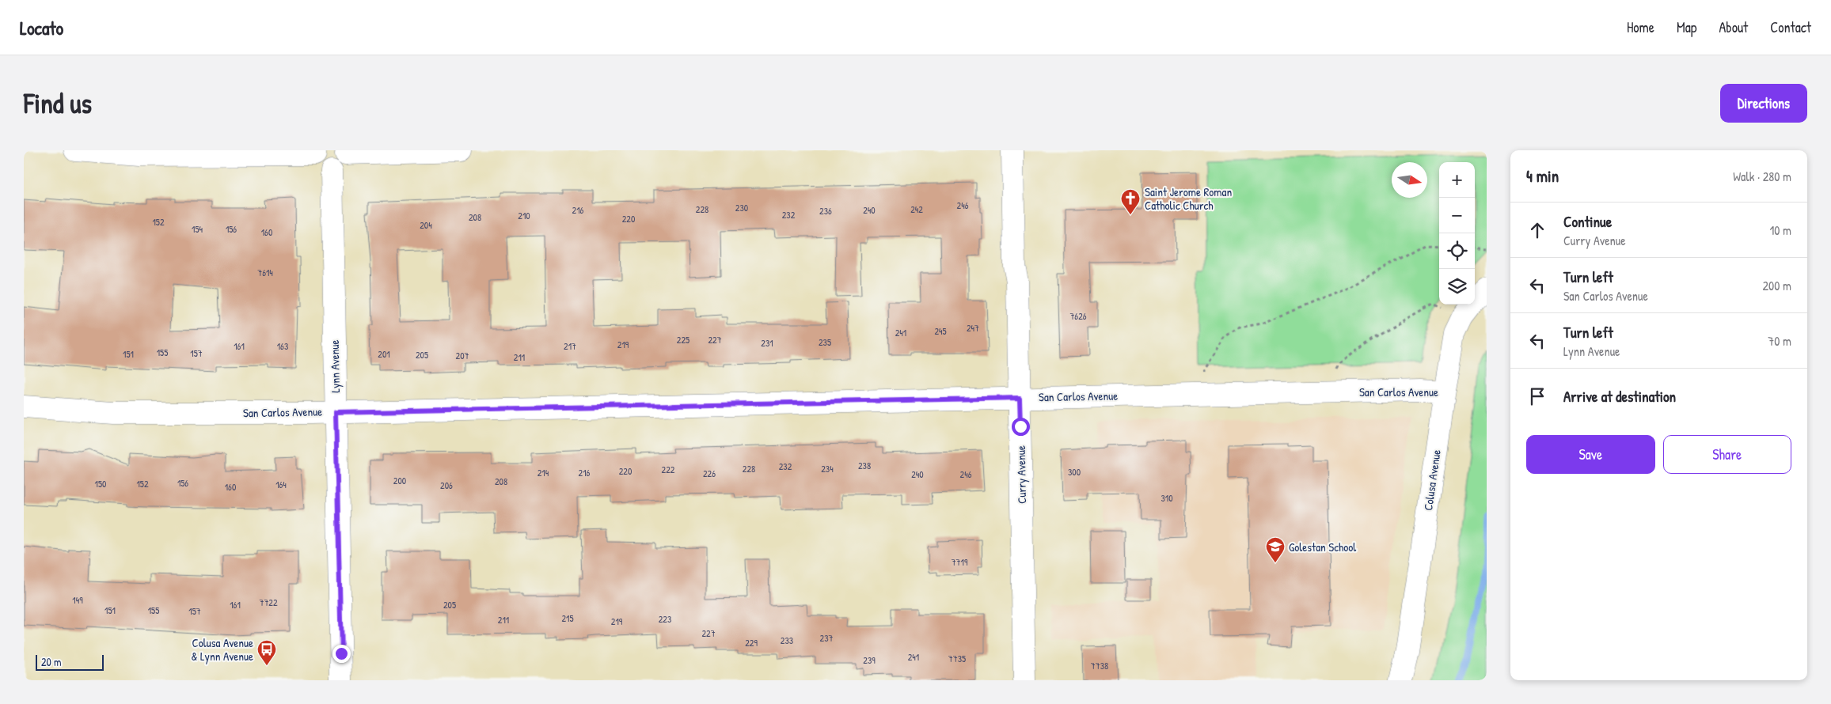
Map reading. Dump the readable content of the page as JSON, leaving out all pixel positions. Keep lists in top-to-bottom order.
{
  "streets": {
    "street": [
      "Lynn Avenue",
      "San Carlos Avenue",
      "Curry Avenue",
      "Colusa Avenue"
    ]
  },
  "crossings": [
    ["Lynn Avenue", "San Carlos Avenue"],
    ["San Carlos Avenue", "Curry Avenue"],
    ["San Carlos Avenue", "Colusa Avenue"]
  ],
  "places": {
    "church": ["Saint Jerome Roman Catholic Church"],
    "school or university": ["Golestan School"],
    "bus stop": ["Colusa Avenue & Lynn Avenue"]
  },
  "house_numbers": [
    "246",
    "230",
    "228",
    "242",
    "216",
    "240",
    "236",
    "232",
    "210",
    "208",
    "220",
    "152",
    "204",
    "154",
    "156",
    "160",
    "7614",
    "7626",
    "247",
    "245",
    "241",
    "225",
    "227",
    "235",
    "231",
    "219",
    "161",
    "163",
    "217",
    "155",
    "157",
    "151",
    "201",
    "205",
    "207",
    "211",
    "238",
    "232",
    "228",
    "234",
    "222",
    "220",
    "300",
    "214",
    "216",
    "226",
    "240",
    "246",
    "200",
    "208",
    "156",
    "150",
    "152",
    "164",
    "206",
    "160",
    "310",
    "7719",
    "149",
    "7722",
    "161",
    "205",
    "151",
    "155",
    "157",
    "215",
    "223",
    "211",
    "219",
    "227",
    "237",
    "233",
    "229",
    "241",
    "7735",
    "239",
    "7738"
  ],
  "scale_bar": "20 m",
  "north": "right",
  "page": {
    "header": "Locato",
    "nav": [
      "Home",
      "Map",
      "About",
      "Contact"
    ],
    "buttons": [
      "Directions",
      ["Save", "Share"]
    ],
    "title": "Find us",
    "heading": ["4 min", "Walk · 280 m"],
    "map_buttons": ["+", "−"],
    "list": [
      ["Continue", "Curry Avenue", "10 m"],
      ["Turn left", "San Carlos Avenue", "200 m"],
      ["Turn left", "Lynn Avenue", "70 m"],
      "Arrive at destination"
    ],
    "scale": "20 m"
  }
}
